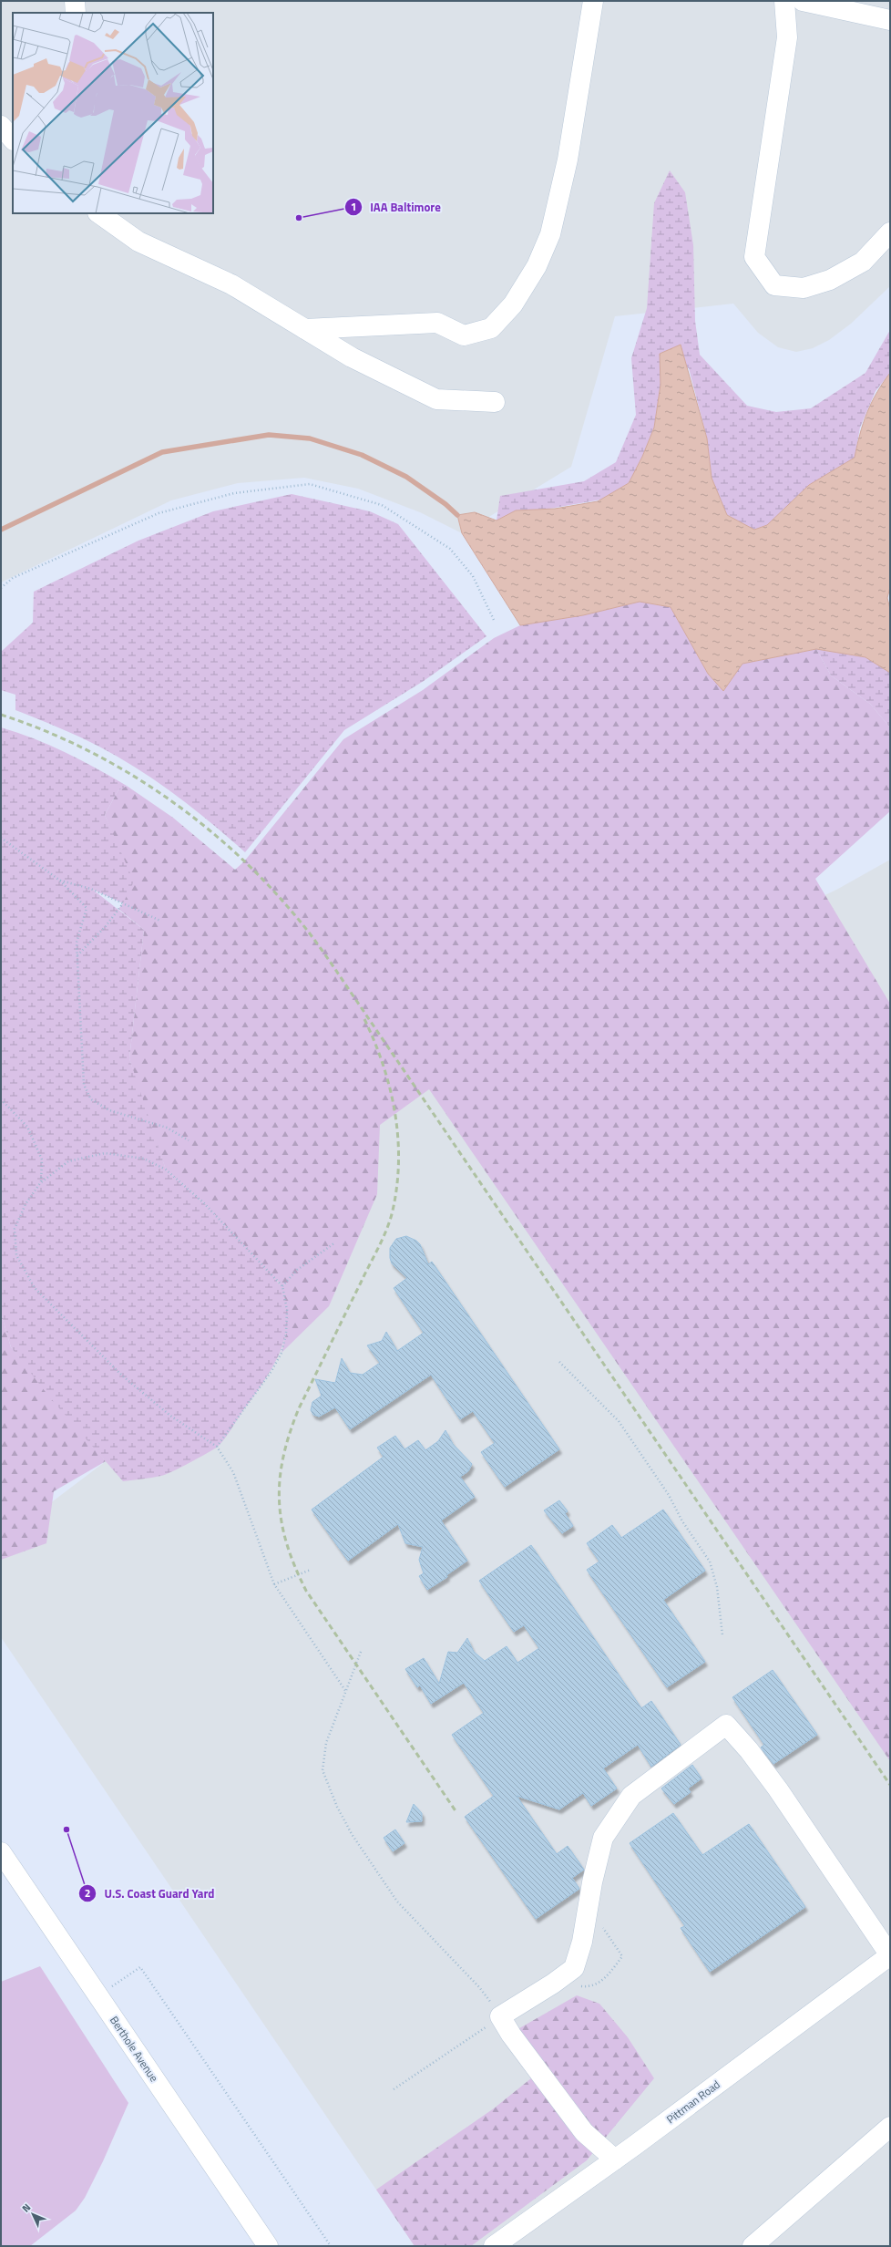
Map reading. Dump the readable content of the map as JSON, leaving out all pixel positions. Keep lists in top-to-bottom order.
{
  "streets": {
    "street": ["Berthole Avenue", "Pittman Road"]
  },
  "places": ["IAA Baltimore", "U.S. Coast Guard Yard"],
  "north": "top left"
}
